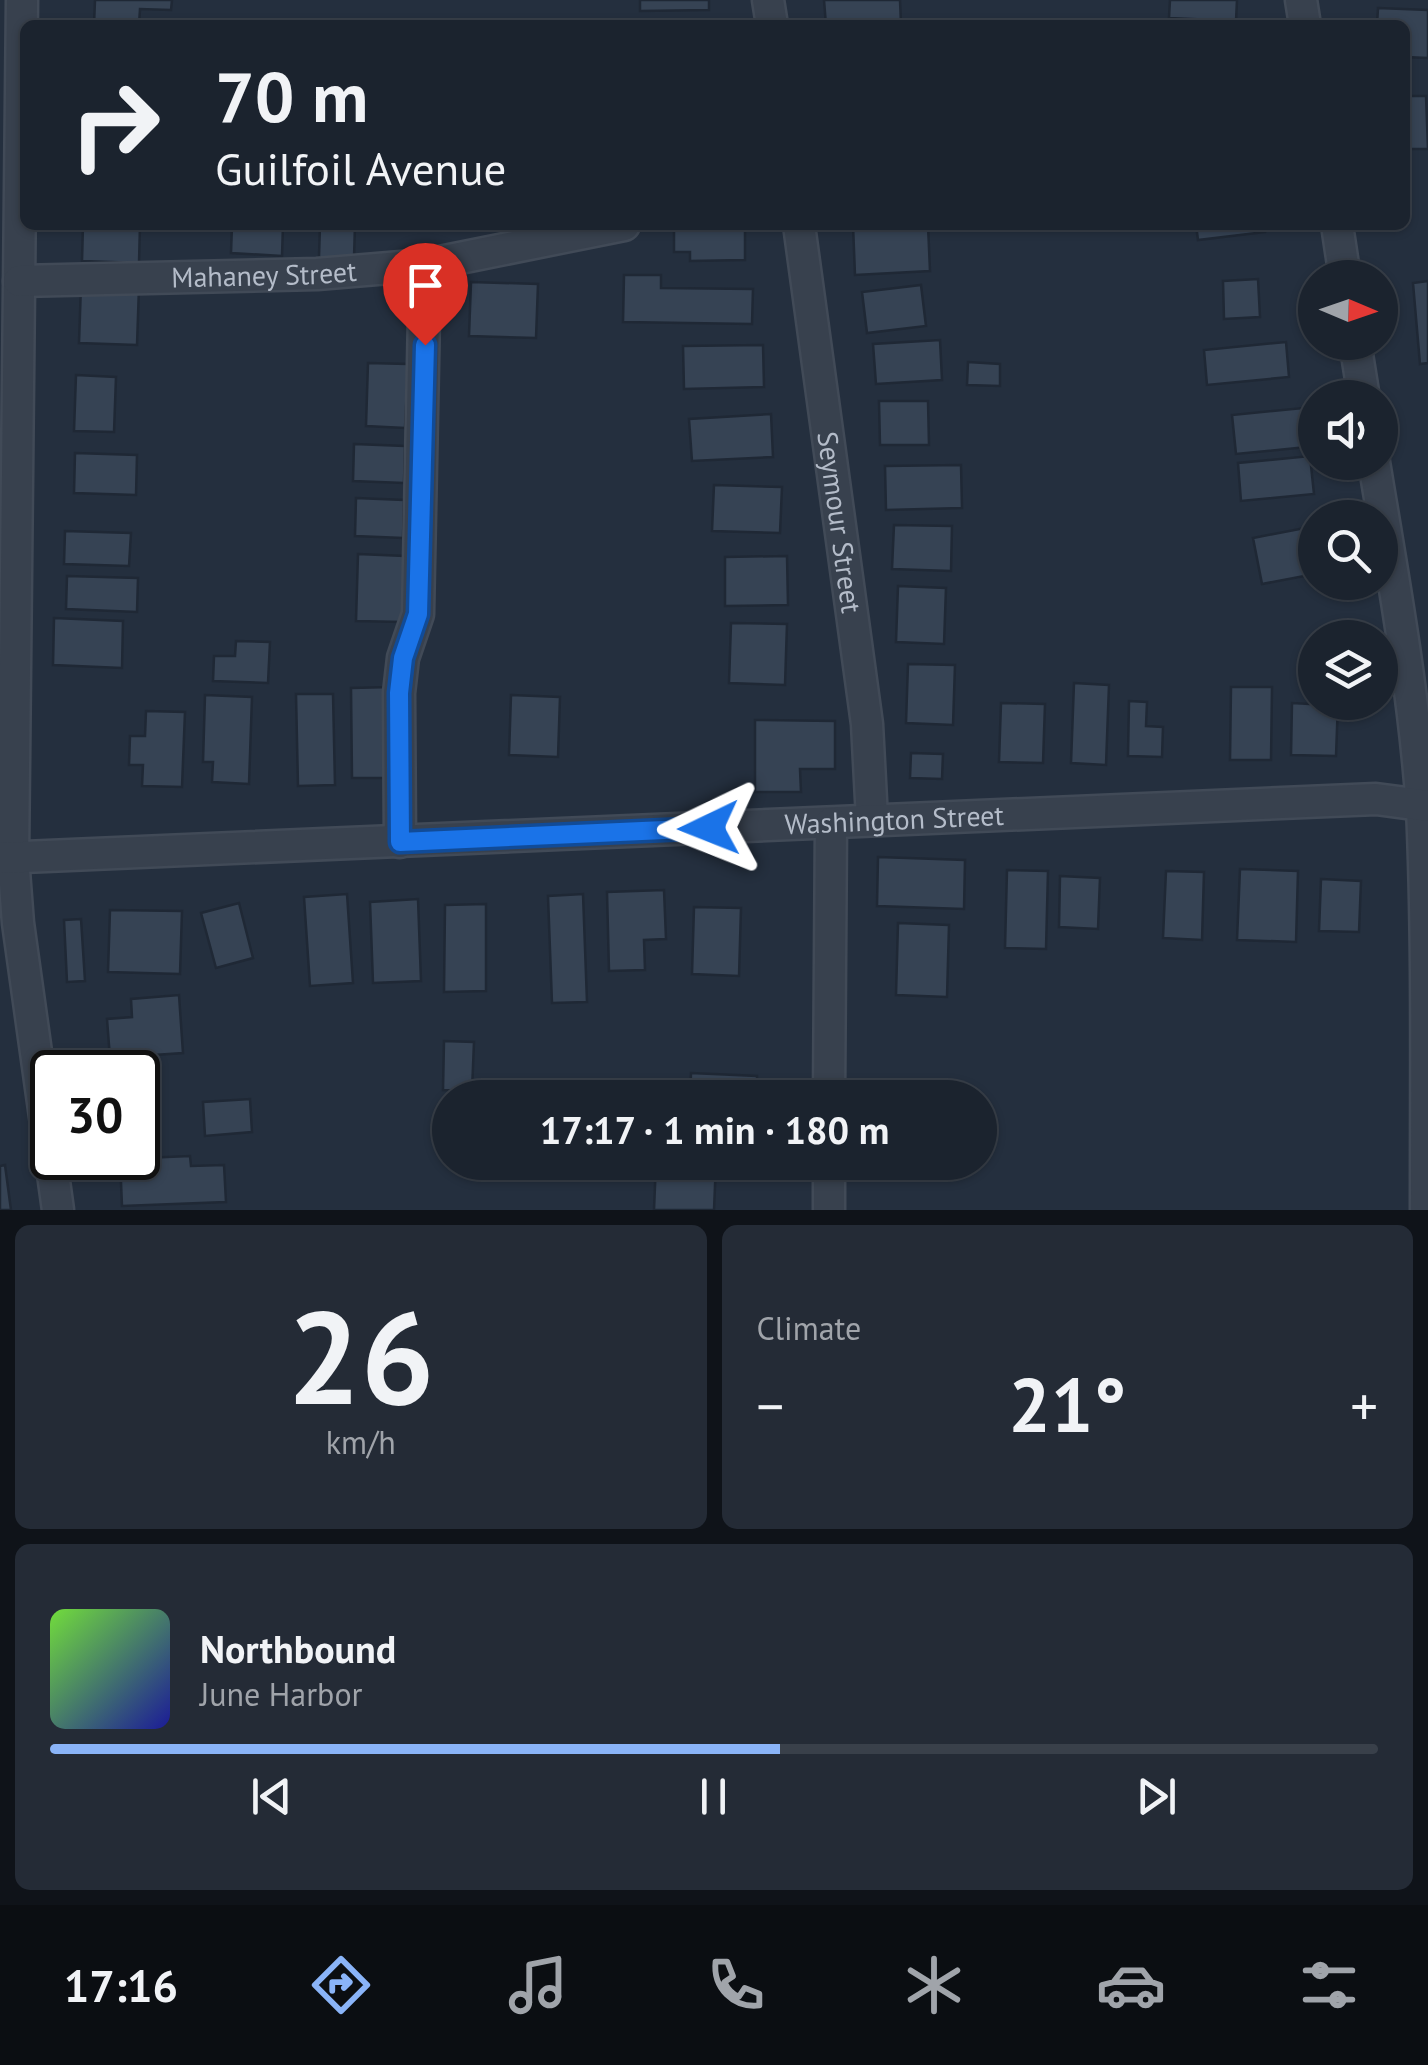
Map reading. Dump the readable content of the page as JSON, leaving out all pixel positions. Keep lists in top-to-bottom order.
{
  "streets": {
    "street": ["Mahaney Street", "Seymour Street", "Washington Street"]
  },
  "crossings": [
    ["Seymour Street", "Washington Street"]
  ],
  "north": "right",
  "page": {
    "turn": ["70 m", "Guilfoil Avenue"],
    "limit": "30",
    "trip": "17:17 · 1 min · 180 m",
    "tile": [
      ["26", "km/h"],
      "Climate"
    ],
    "heat": ["−", "21°", "+"],
    "song": ["Northbound", "June Harbor"],
    "tabs": "17:16"
  }
}
